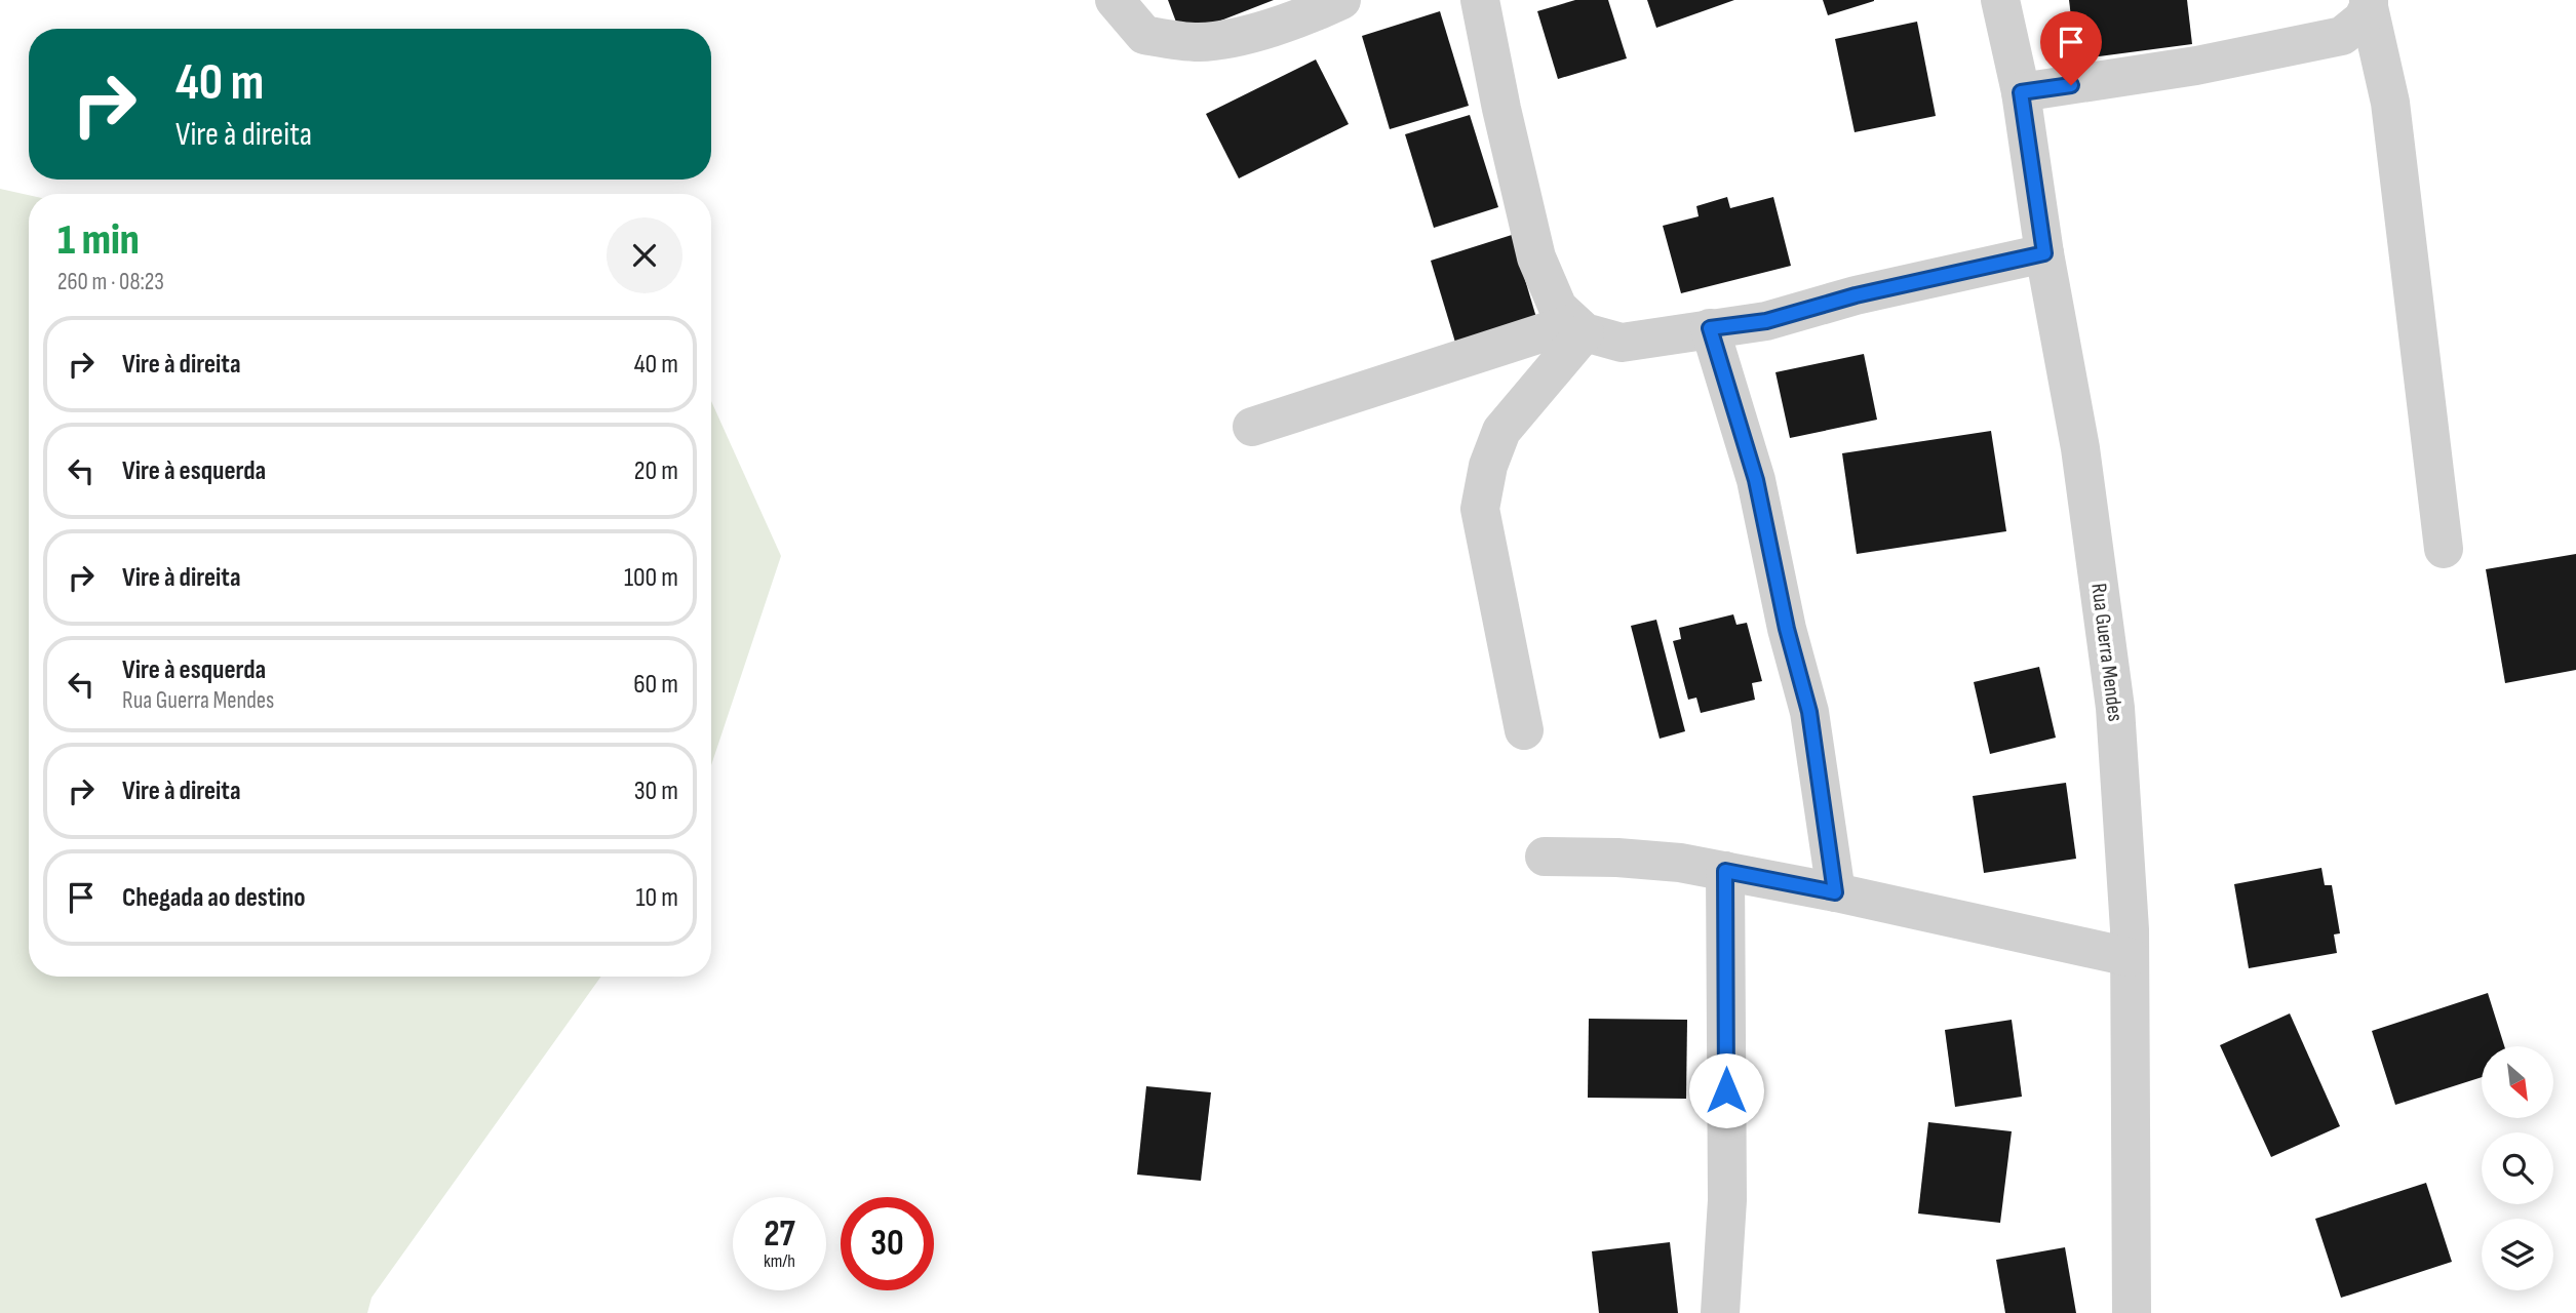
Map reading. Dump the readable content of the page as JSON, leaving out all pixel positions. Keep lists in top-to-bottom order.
{
  "streets": {
    "street": ["Rua Guerra Mendes"]
  },
  "north": "bottom right",
  "page": {
    "turn": ["40 m", "Vire à direita"],
    "heading": ["1 min", "260 m · 08:23"],
    "list": [
      {
        "name": "Vire à direita",
        "value": "40 m"
      },
      {
        "name": "Vire à esquerda",
        "value": "20 m"
      },
      {
        "name": "Vire à direita",
        "value": "100 m"
      },
      {
        "name": "Vire à esquerda",
        "note": "Rua Guerra Mendes",
        "value": "60 m"
      },
      {
        "name": "Vire à direita",
        "value": "30 m"
      },
      {
        "name": "Chegada ao destino",
        "value": "10 m"
      }
    ],
    "speed": "27 km/h",
    "limit": "30"
  }
}
